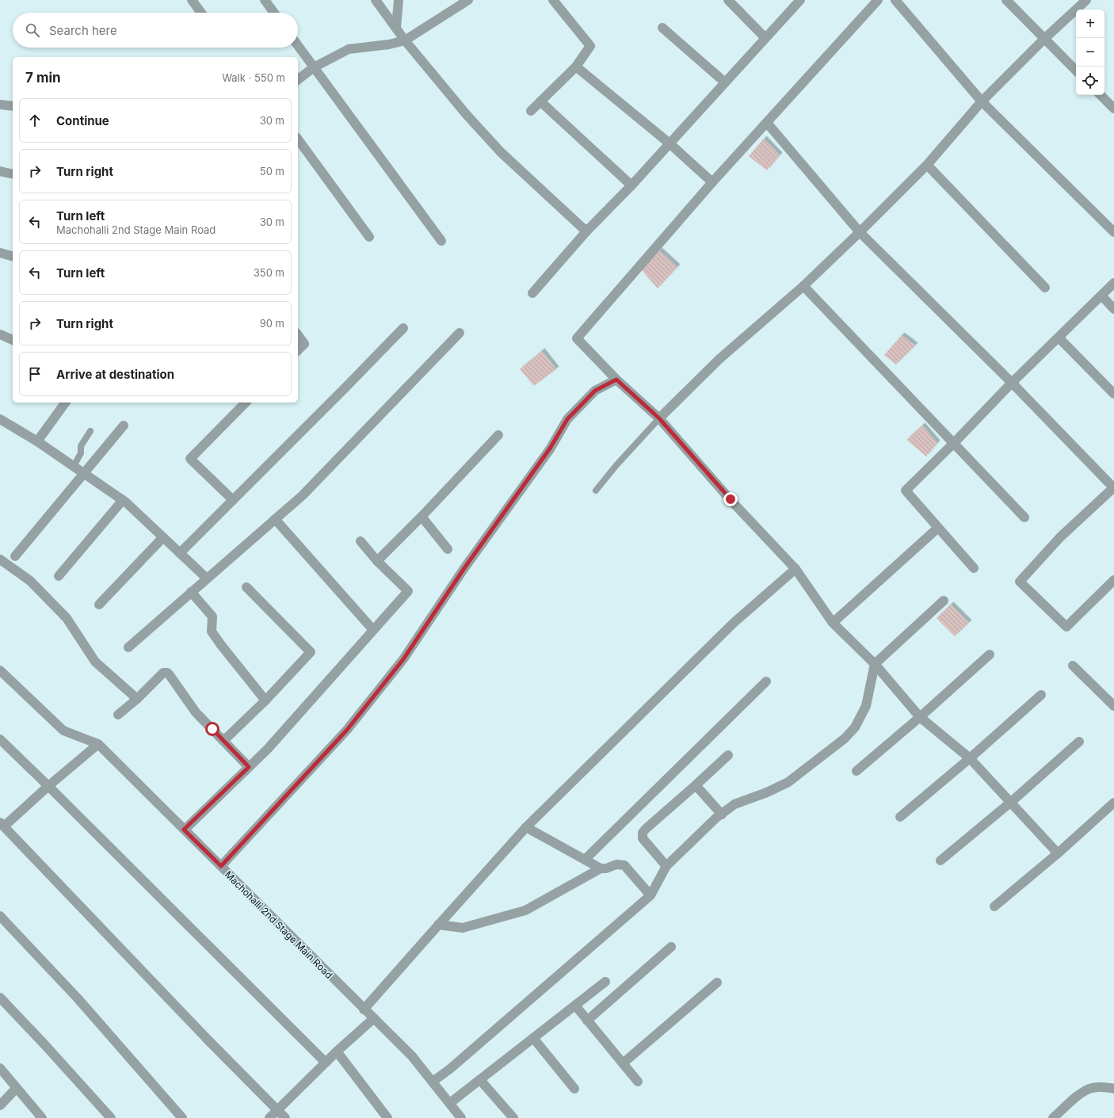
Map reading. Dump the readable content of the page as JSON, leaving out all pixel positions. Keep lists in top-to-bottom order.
{
  "streets": {
    "street": ["Machohalli 2nd Stage Main Road"]
  },
  "page": {
    "map_buttons": ["+", "−"],
    "search": "Search here",
    "heading": ["7 min", "Walk · 550 m"],
    "list": [
      ["Continue", "30 m"],
      ["Turn right", "50 m"],
      ["Turn left", "Machohalli 2nd Stage Main Road", "30 m"],
      ["Turn left", "350 m"],
      ["Turn right", "90 m"],
      "Arrive at destination"
    ]
  }
}
